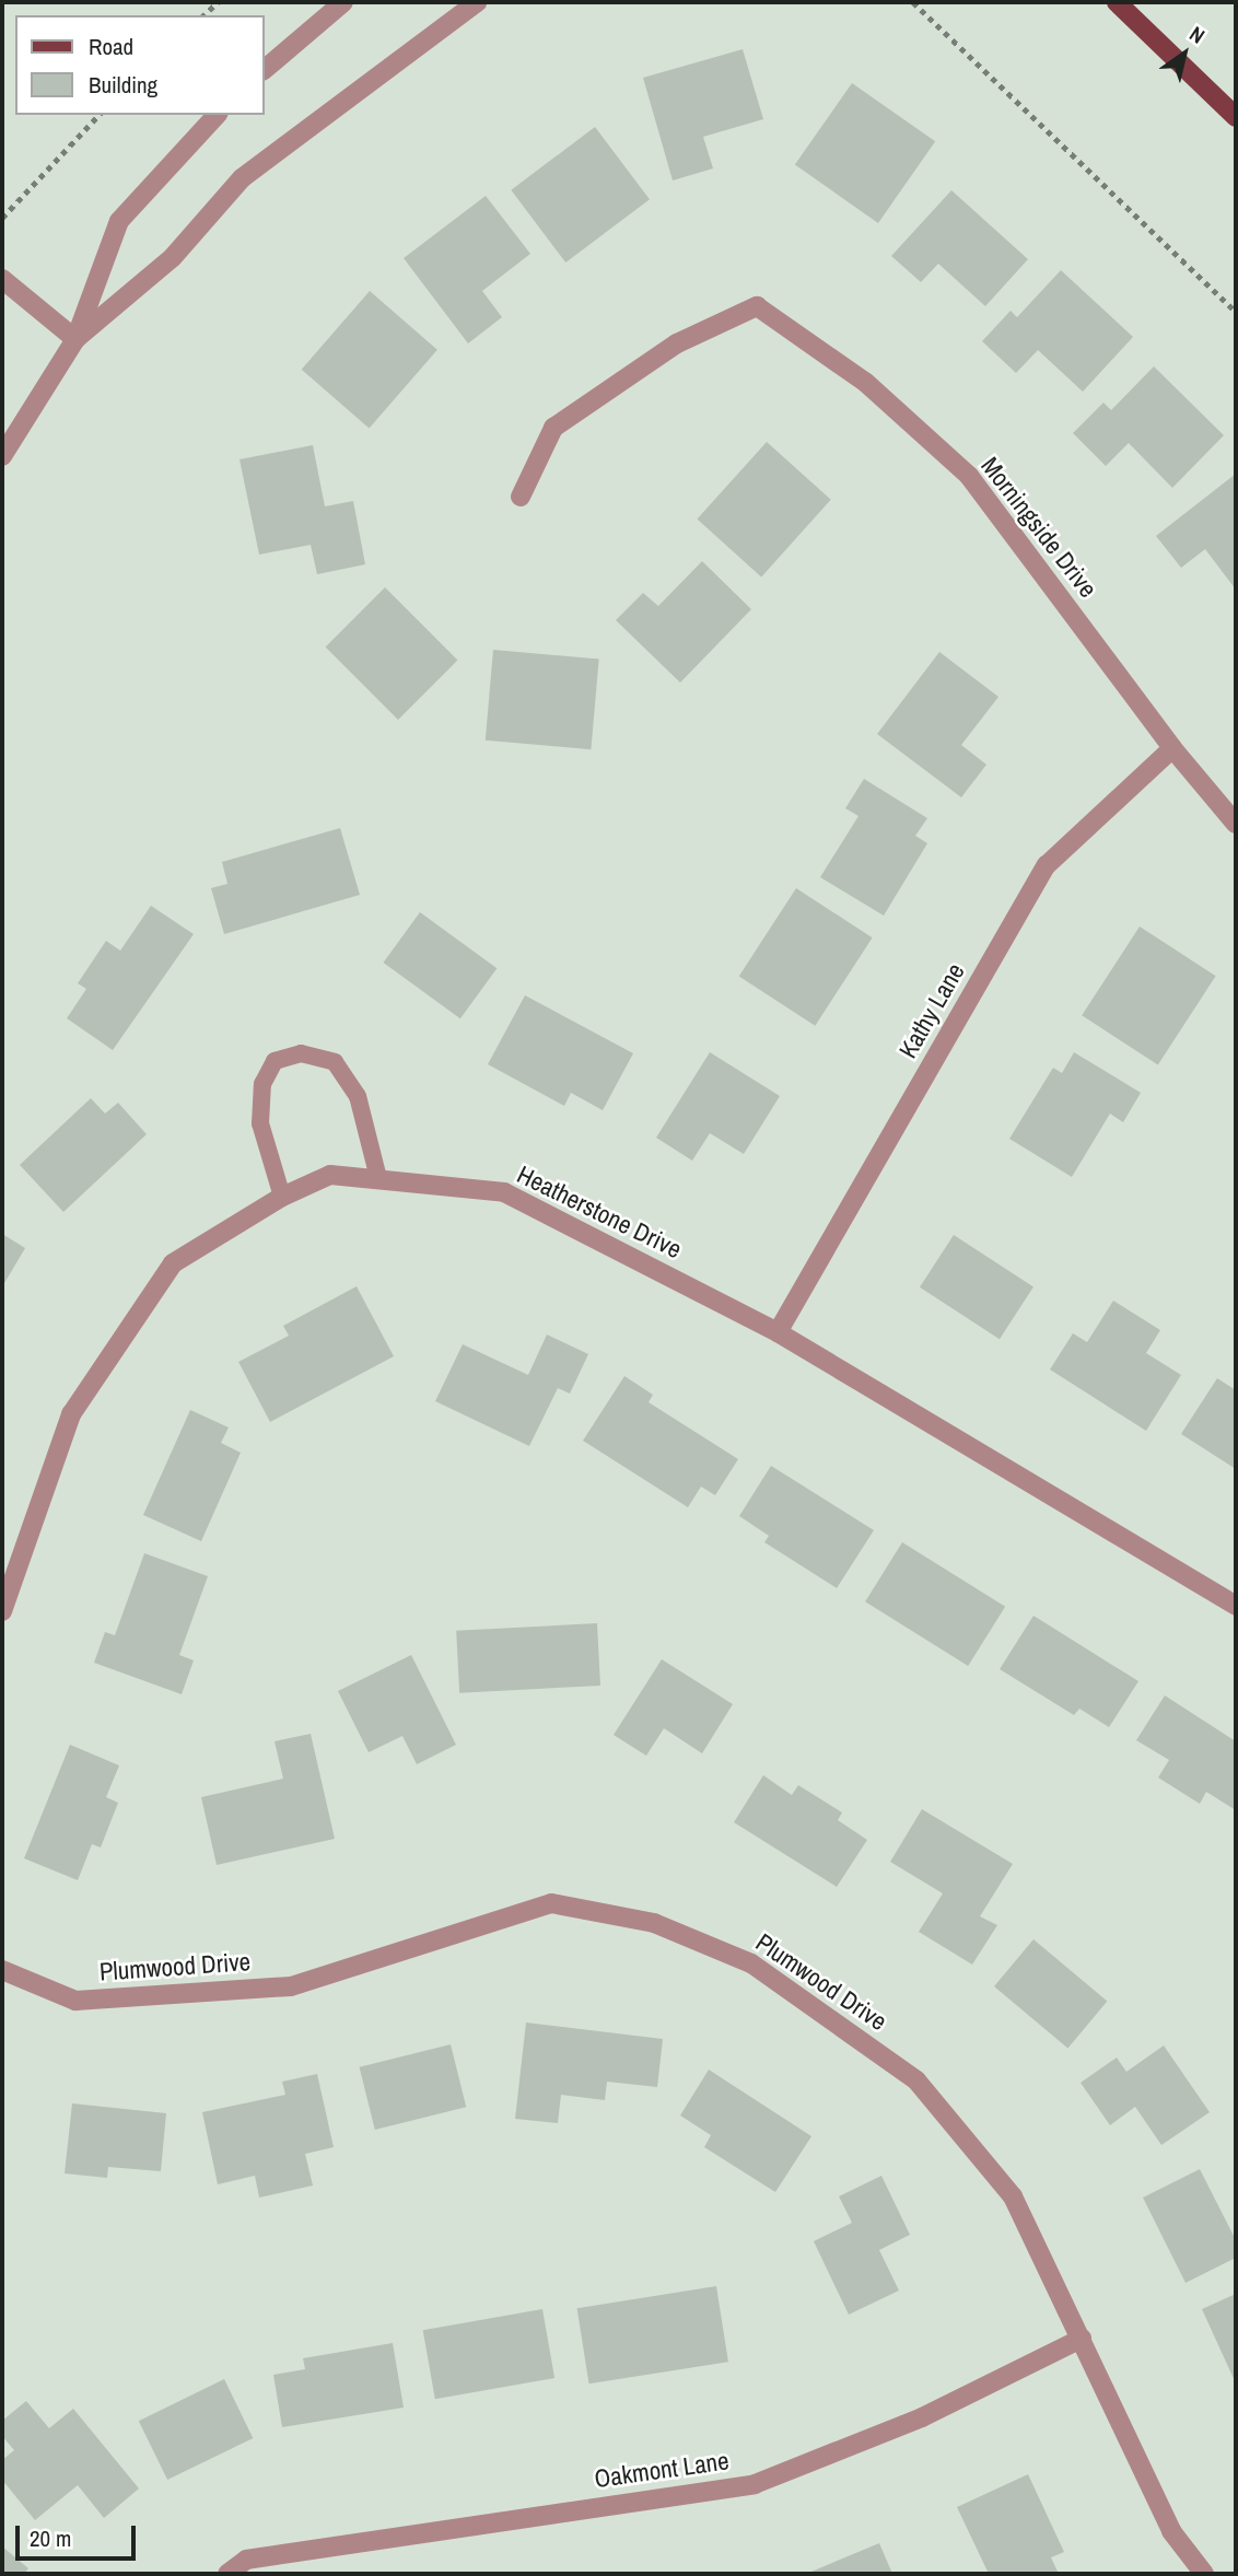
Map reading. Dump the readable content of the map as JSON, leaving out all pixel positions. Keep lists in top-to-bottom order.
{
  "streets": {
    "street": [
      "Morningside Drive",
      "Kathy Lane",
      "Heatherstone Drive",
      "Plumwood Drive",
      "Oakmont Lane"
    ]
  },
  "crossings": [
    ["Morningside Drive", "Kathy Lane"],
    ["Kathy Lane", "Heatherstone Drive"],
    ["Plumwood Drive", "Oakmont Lane"]
  ],
  "legend": ["Road", "Building"],
  "scale_bar": "20 m",
  "north": "top right"
}
